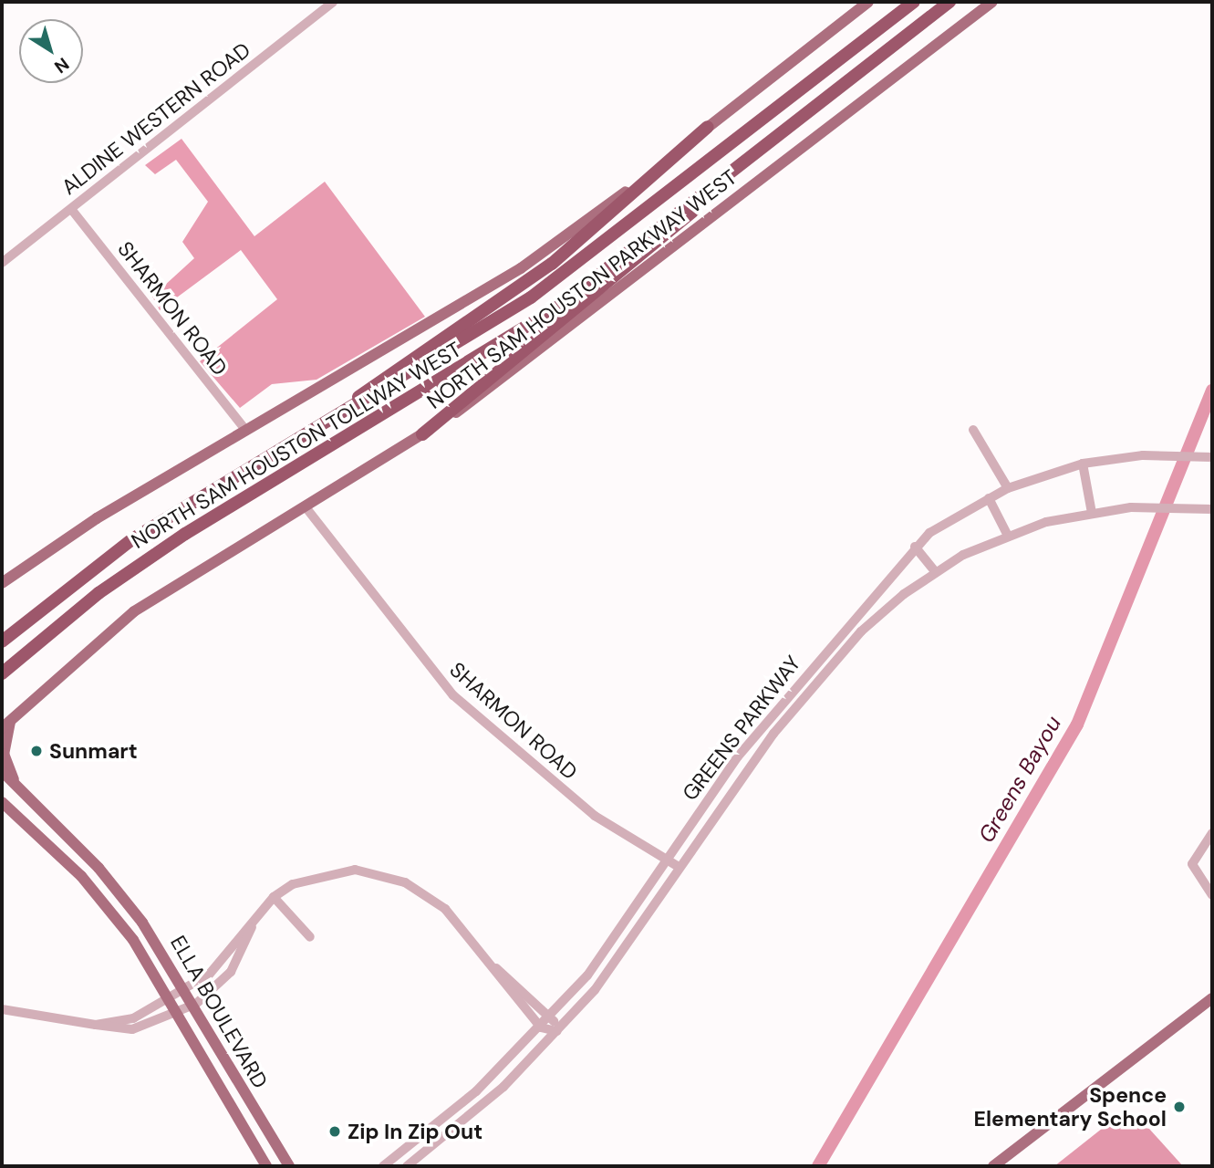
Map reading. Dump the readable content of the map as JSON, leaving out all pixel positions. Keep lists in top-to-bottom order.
{
  "streets": {
    "highway": ["NORTH SAM HOUSTON TOLLWAY WEST"],
    "main road": ["NORTH SAM HOUSTON PARKWAY WEST", "ELLA BOULEVARD"],
    "street": ["ALDINE WESTERN ROAD", "SHARMON ROAD", "GREENS PARKWAY"]
  },
  "crossings": [
    ["ALDINE WESTERN ROAD", "SHARMON ROAD"],
    ["NORTH SAM HOUSTON PARKWAY WEST", "SHARMON ROAD"],
    ["SHARMON ROAD", "GREENS PARKWAY"]
  ],
  "water": ["Greens Bayou"],
  "places": ["Sunmart", "Spence Elementary School", "Zip In Zip Out"],
  "north": "bottom right"
}
